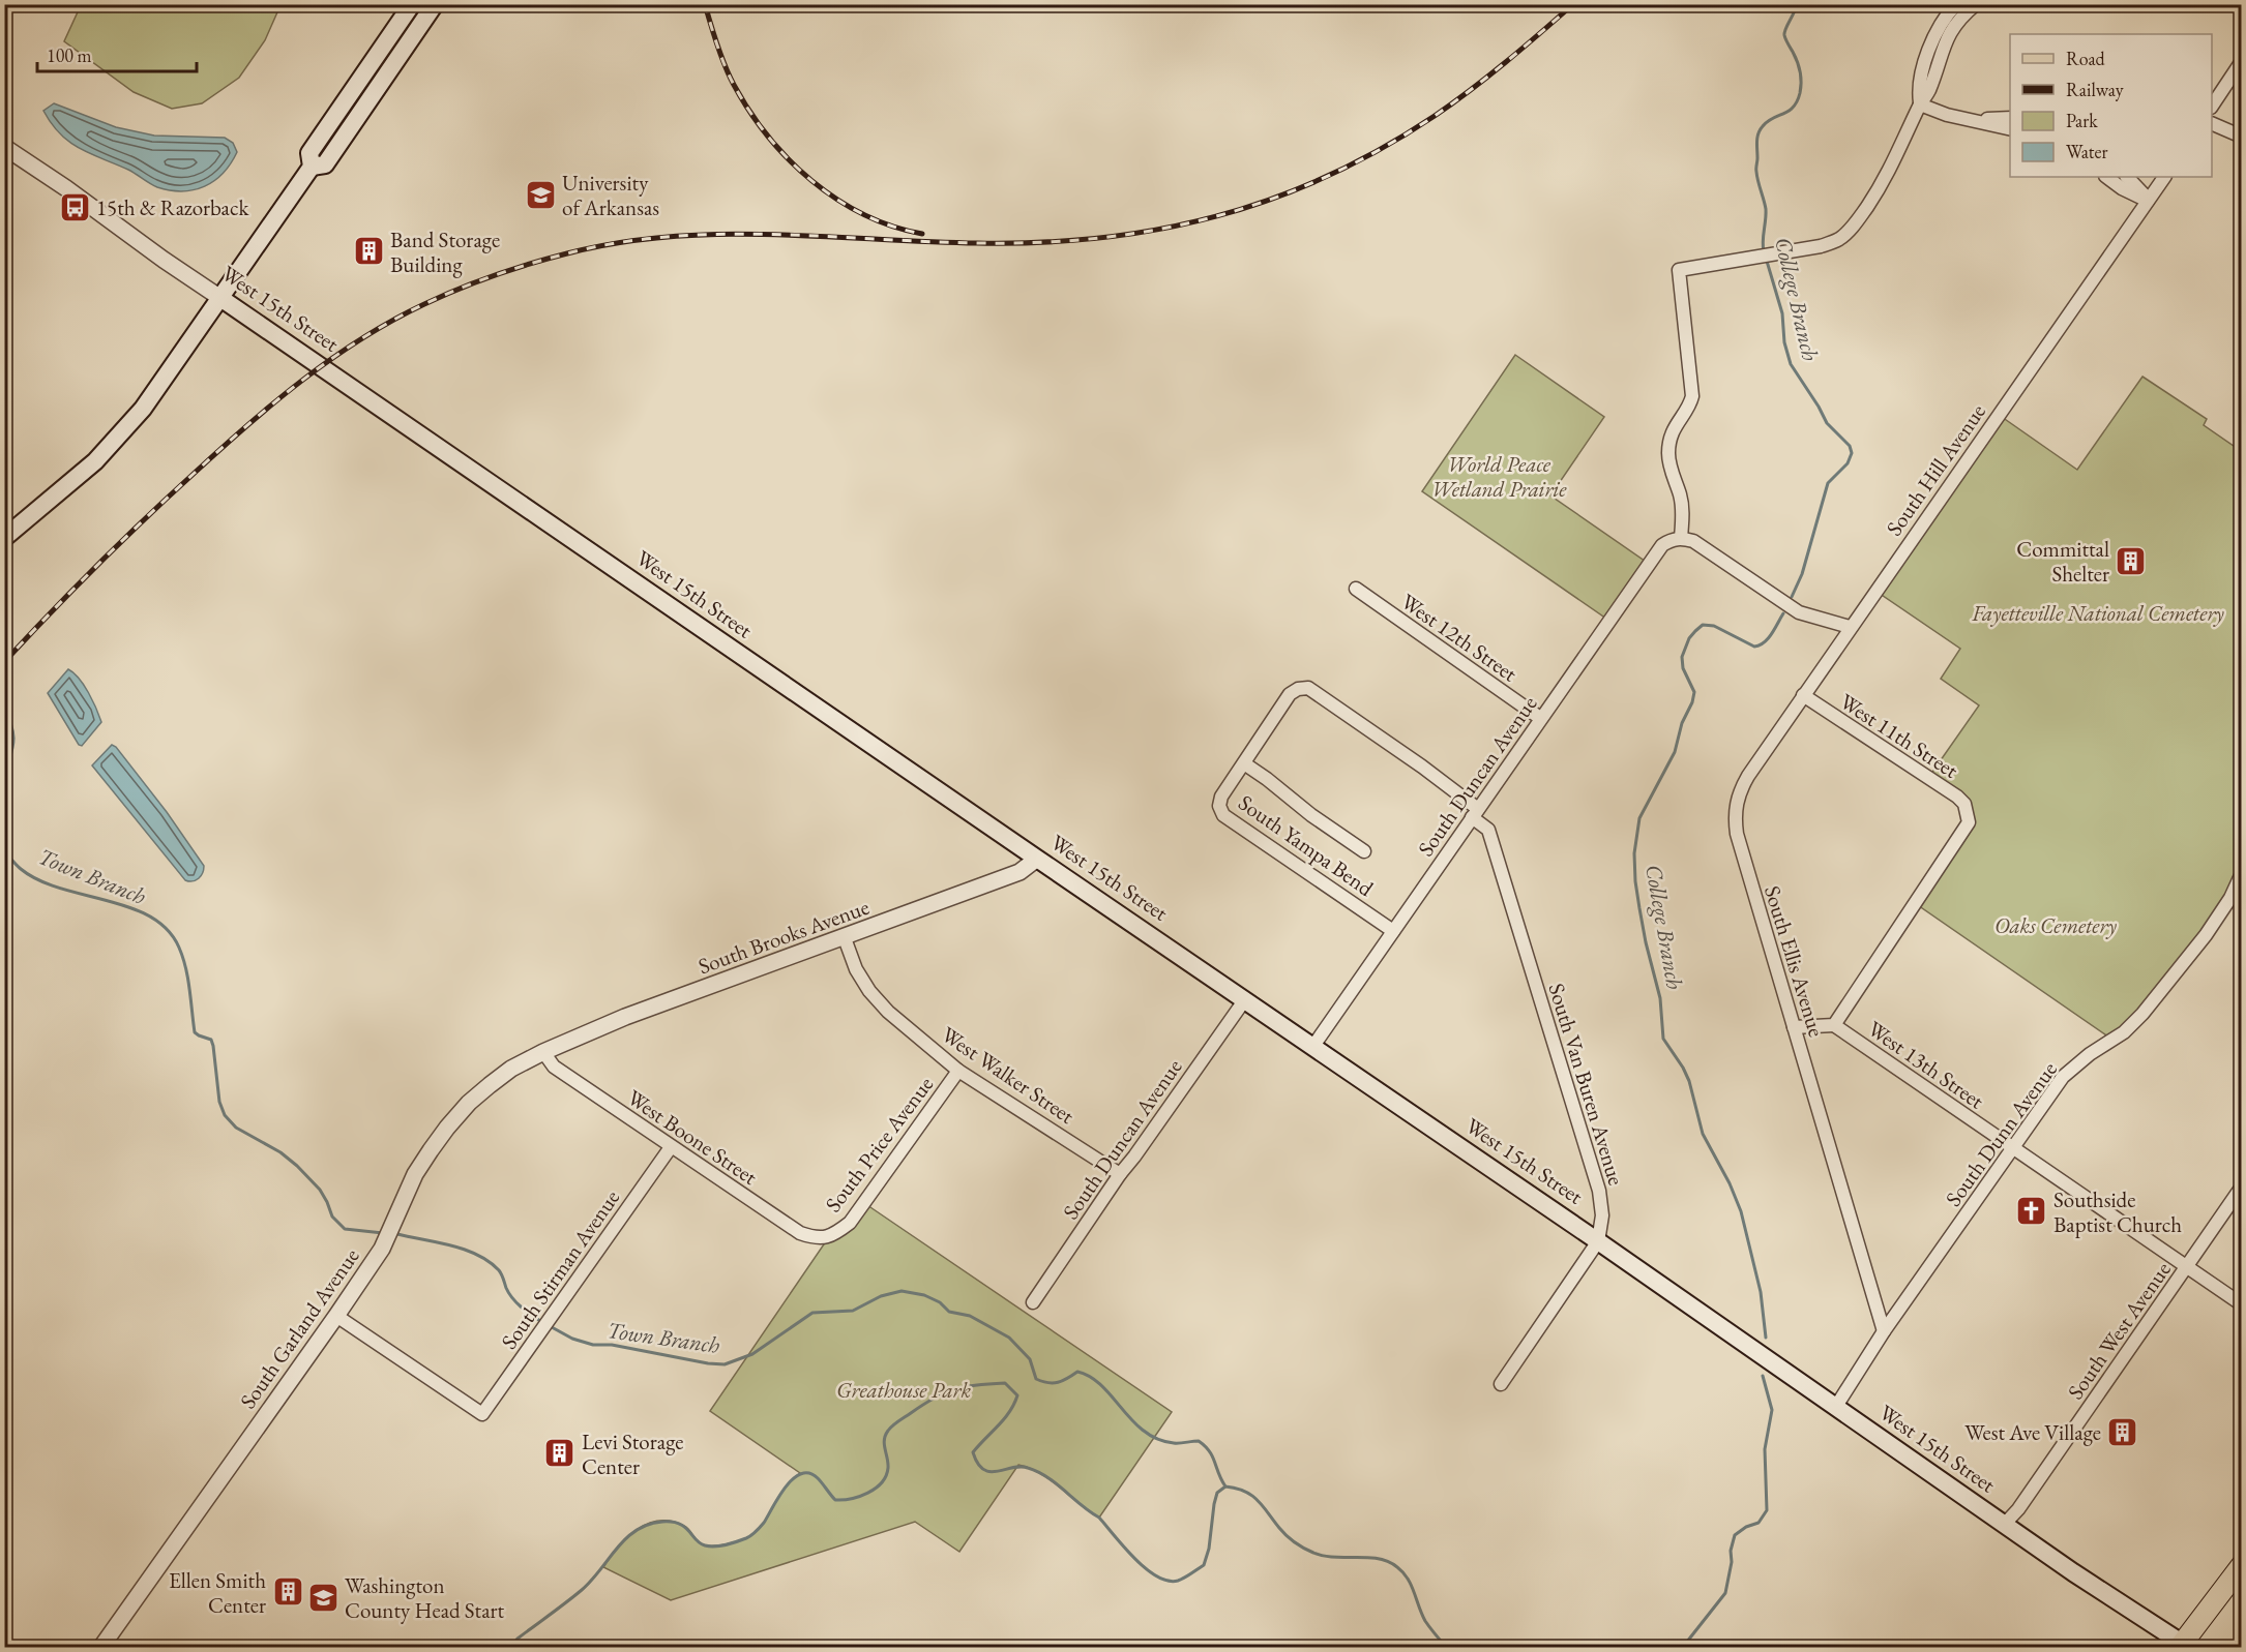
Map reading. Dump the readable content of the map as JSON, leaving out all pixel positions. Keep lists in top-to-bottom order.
{
  "streets": {
    "main road": ["West 15th Street"],
    "street": [
      "South Hill Avenue",
      "West 12th Street",
      "West 11th Street",
      "South Duncan Avenue",
      "South Yampa Bend",
      "South Brooks Avenue",
      "South Ellis Avenue",
      "West 13th Street",
      "West Walker Street",
      "South Van Buren Avenue",
      "South Dunn Avenue",
      "West Boone Street",
      "South Price Avenue",
      "South Stirman Avenue",
      "South Garland Avenue",
      "South West Avenue"
    ]
  },
  "crossings": [
    ["West 15th Street", "South Duncan Avenue"],
    ["West 15th Street", "South Brooks Avenue"],
    ["West 15th Street", "South Van Buren Avenue"],
    ["West 15th Street", "South Dunn Avenue"],
    ["West 15th Street", "South West Avenue"],
    ["South Hill Avenue", "South Ellis Avenue"],
    ["West 12th Street", "South Duncan Avenue"],
    ["West 11th Street", "South Ellis Avenue"],
    ["West 11th Street", "West 13th Street"],
    ["South Duncan Avenue", "South Yampa Bend"],
    ["South Duncan Avenue", "West Walker Street"],
    ["South Duncan Avenue", "South Van Buren Avenue"],
    ["South Yampa Bend", "South Van Buren Avenue"],
    ["South Brooks Avenue", "West Walker Street"],
    ["South Brooks Avenue", "West Boone Street"],
    ["South Brooks Avenue", "South Garland Avenue"],
    ["South Ellis Avenue", "South Dunn Avenue"],
    ["West 13th Street", "South Dunn Avenue"],
    ["West 13th Street", "South West Avenue"],
    ["West Walker Street", "South Price Avenue"],
    ["West Boone Street", "South Price Avenue"],
    ["West Boone Street", "South Stirman Avenue"],
    ["West Boone Street", "South Garland Avenue"],
    ["South Stirman Avenue", "South Garland Avenue"]
  ],
  "water": ["College Branch", "Town Branch"],
  "parks": [
    "World Peace Wetland Prairie",
    "Fayetteville National Cemetery",
    "Oaks Cemetery",
    "Greathouse Park"
  ],
  "places": {
    "school or university": ["University of Arkansas", "Washington County Head Start"],
    "bus stop": ["15th & Razorback"],
    "building": [
      "Band Storage Building",
      "Committal Shelter",
      "West Ave Village",
      "Levi Storage Center",
      "Ellen Smith Center"
    ],
    "church": ["Southside Baptist Church"]
  },
  "legend": [
    "Road",
    "Railway",
    "Park",
    "Water"
  ],
  "scale_bar": "100 m"
}
